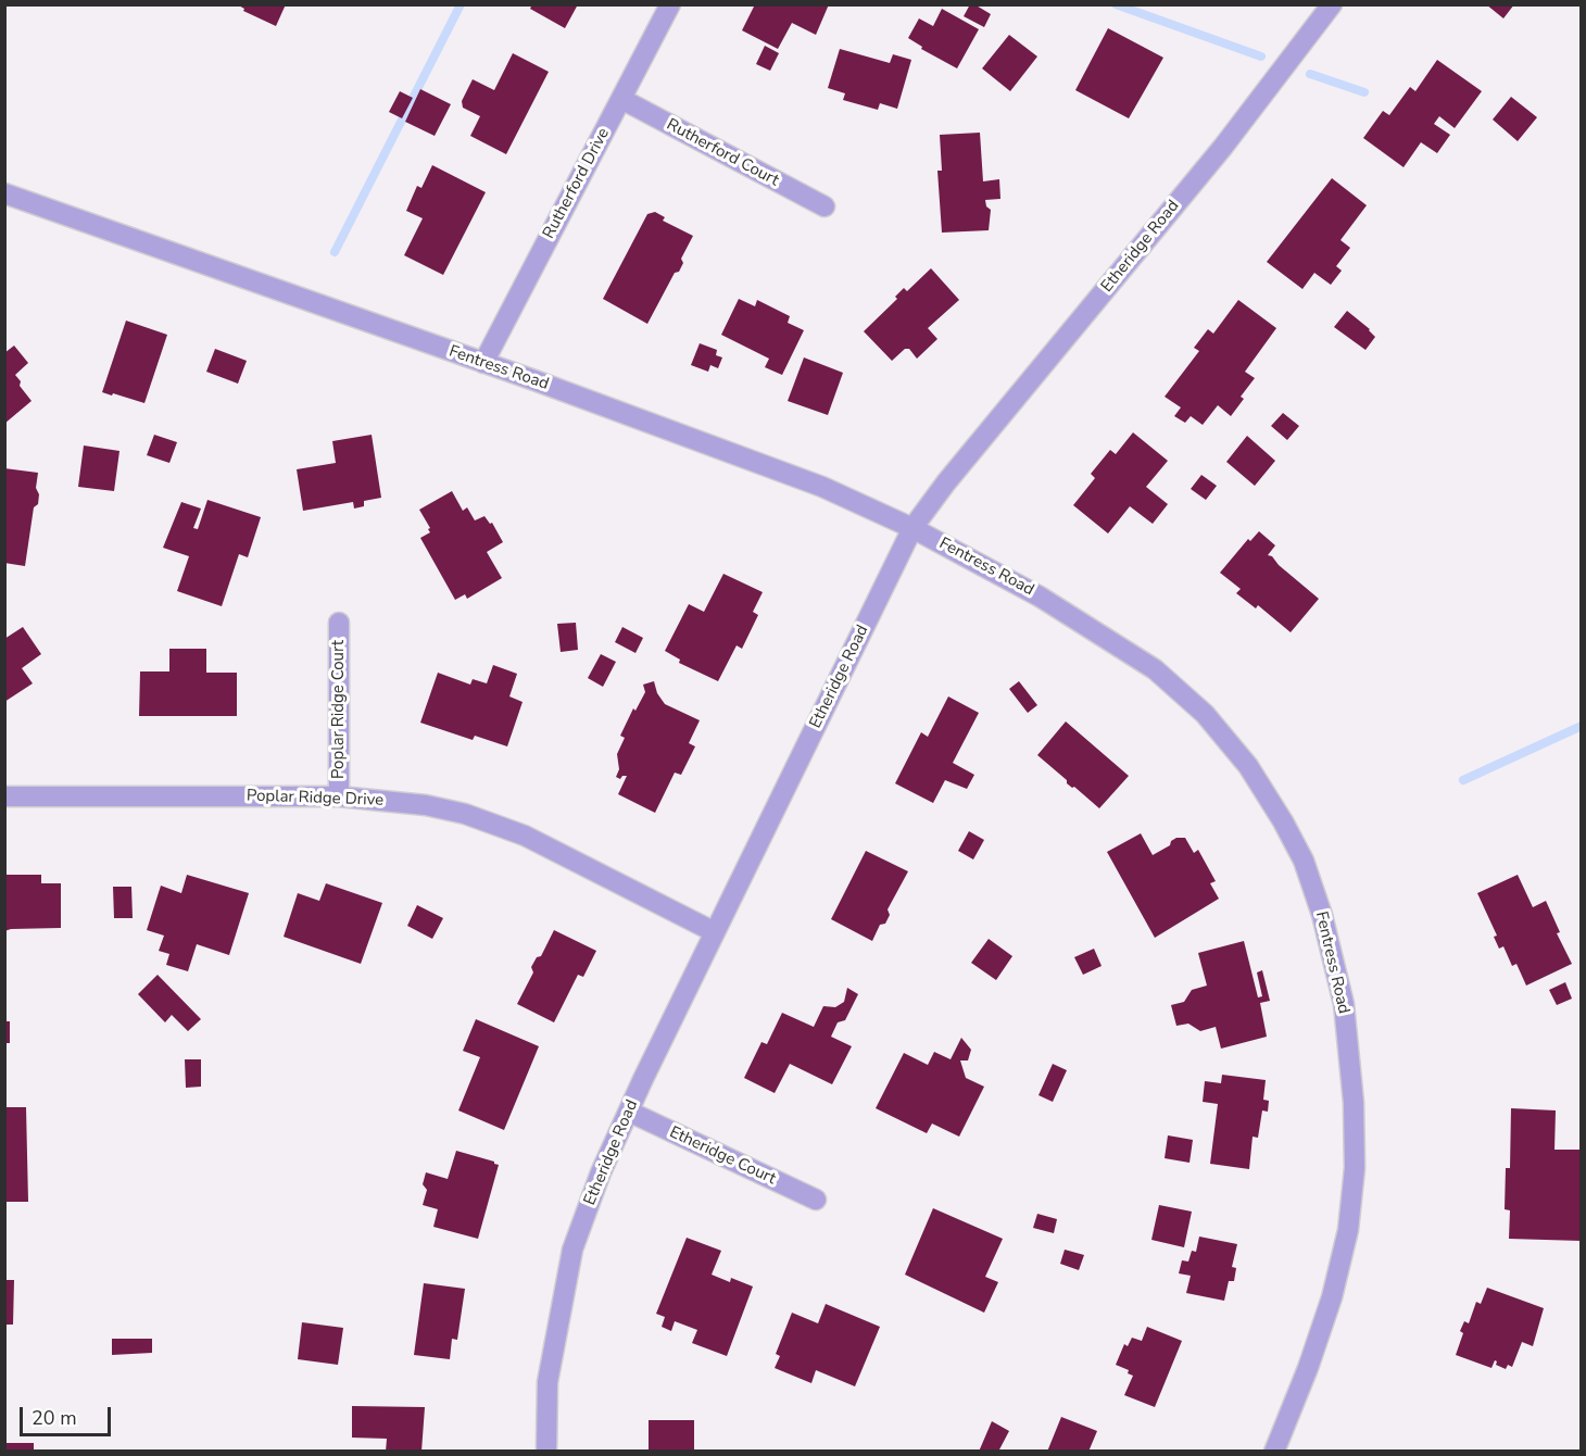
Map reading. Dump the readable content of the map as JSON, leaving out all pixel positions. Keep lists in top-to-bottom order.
{
  "streets": {
    "street": [
      "Rutherford Court",
      "Rutherford Drive",
      "Etheridge Road",
      "Fentress Road",
      "Poplar Ridge Court",
      "Poplar Ridge Drive",
      "Etheridge Court"
    ]
  },
  "crossings": [
    ["Rutherford Court", "Rutherford Drive"],
    ["Rutherford Drive", "Fentress Road"],
    ["Etheridge Road", "Fentress Road"],
    ["Etheridge Road", "Poplar Ridge Drive"],
    ["Etheridge Road", "Etheridge Court"],
    ["Poplar Ridge Court", "Poplar Ridge Drive"]
  ],
  "scale_bar": "20 m"
}
